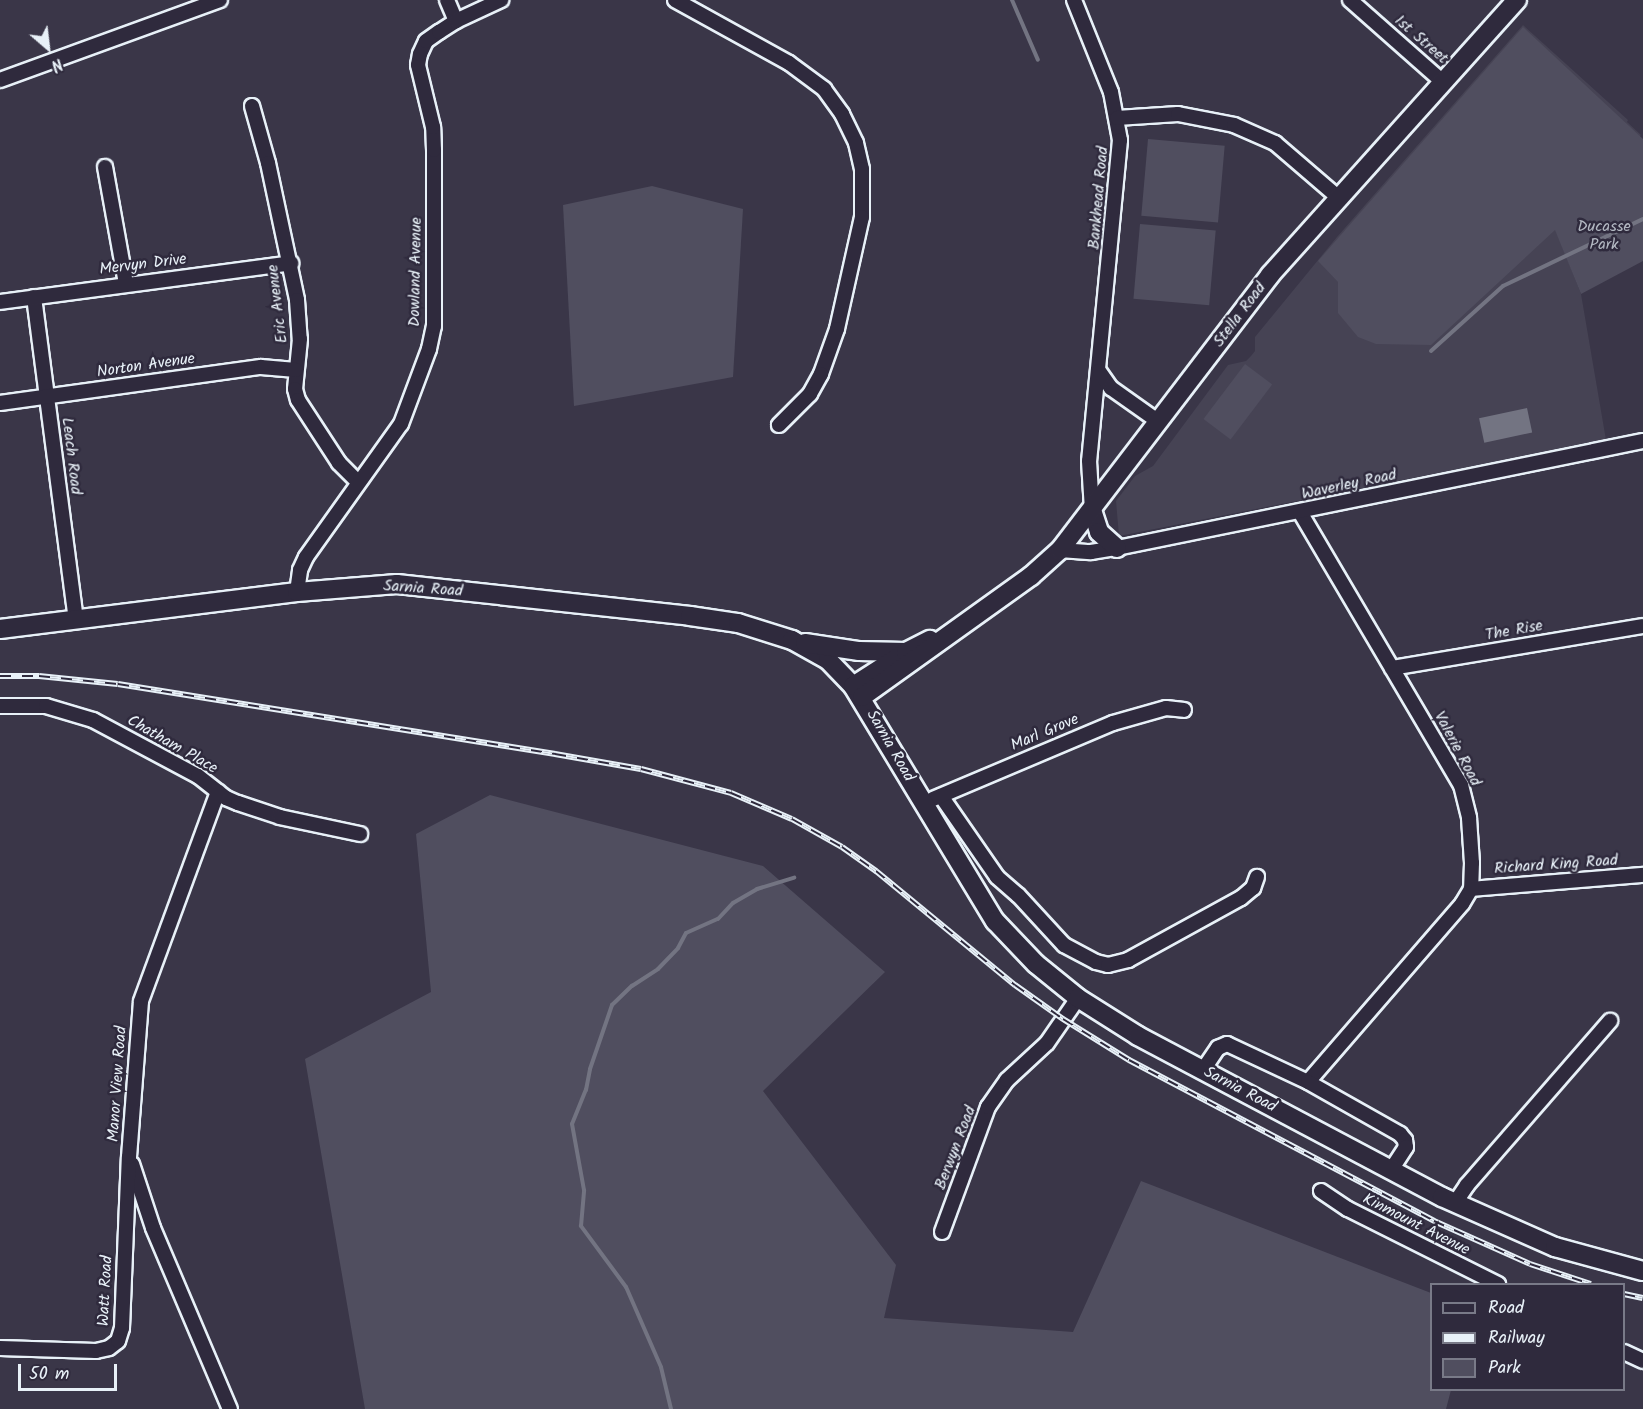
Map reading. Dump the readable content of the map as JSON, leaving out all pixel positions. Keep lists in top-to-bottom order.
{
  "streets": {
    "main road": ["Stella Road", "Sarnia Road"],
    "street": [
      "1st Street",
      "Bankhead Road",
      "Mervyn Drive",
      "Dowland Avenue",
      "Eric Avenue",
      "Norton Avenue",
      "Leach Road",
      "Waverley Road",
      "The Rise",
      "Marl Grove",
      "Chatham Place",
      "Valerie Road",
      "Richard King Road",
      "Manor View Road",
      "Berwyn Road",
      "Kinmount Avenue",
      "Watt Road"
    ]
  },
  "crossings": [
    ["1st Street", "Stella Road"],
    ["Bankhead Road", "Stella Road"],
    ["Mervyn Drive", "Eric Avenue"],
    ["Mervyn Drive", "Leach Road"],
    ["Dowland Avenue", "Eric Avenue"],
    ["Dowland Avenue", "Sarnia Road"],
    ["Eric Avenue", "Norton Avenue"],
    ["Stella Road", "Waverley Road"],
    ["Stella Road", "Sarnia Road"],
    ["Norton Avenue", "Leach Road"],
    ["Leach Road", "Sarnia Road"],
    ["Waverley Road", "Valerie Road"],
    ["Sarnia Road", "Marl Grove"],
    ["Sarnia Road", "Berwyn Road"],
    ["The Rise", "Valerie Road"],
    ["Chatham Place", "Manor View Road"],
    ["Valerie Road", "Richard King Road"],
    ["Manor View Road", "Watt Road"]
  ],
  "parks": ["Ducasse Park"],
  "legend": ["Road", "Railway", "Park"],
  "scale_bar": "50 m",
  "north": "bottom right"
}
